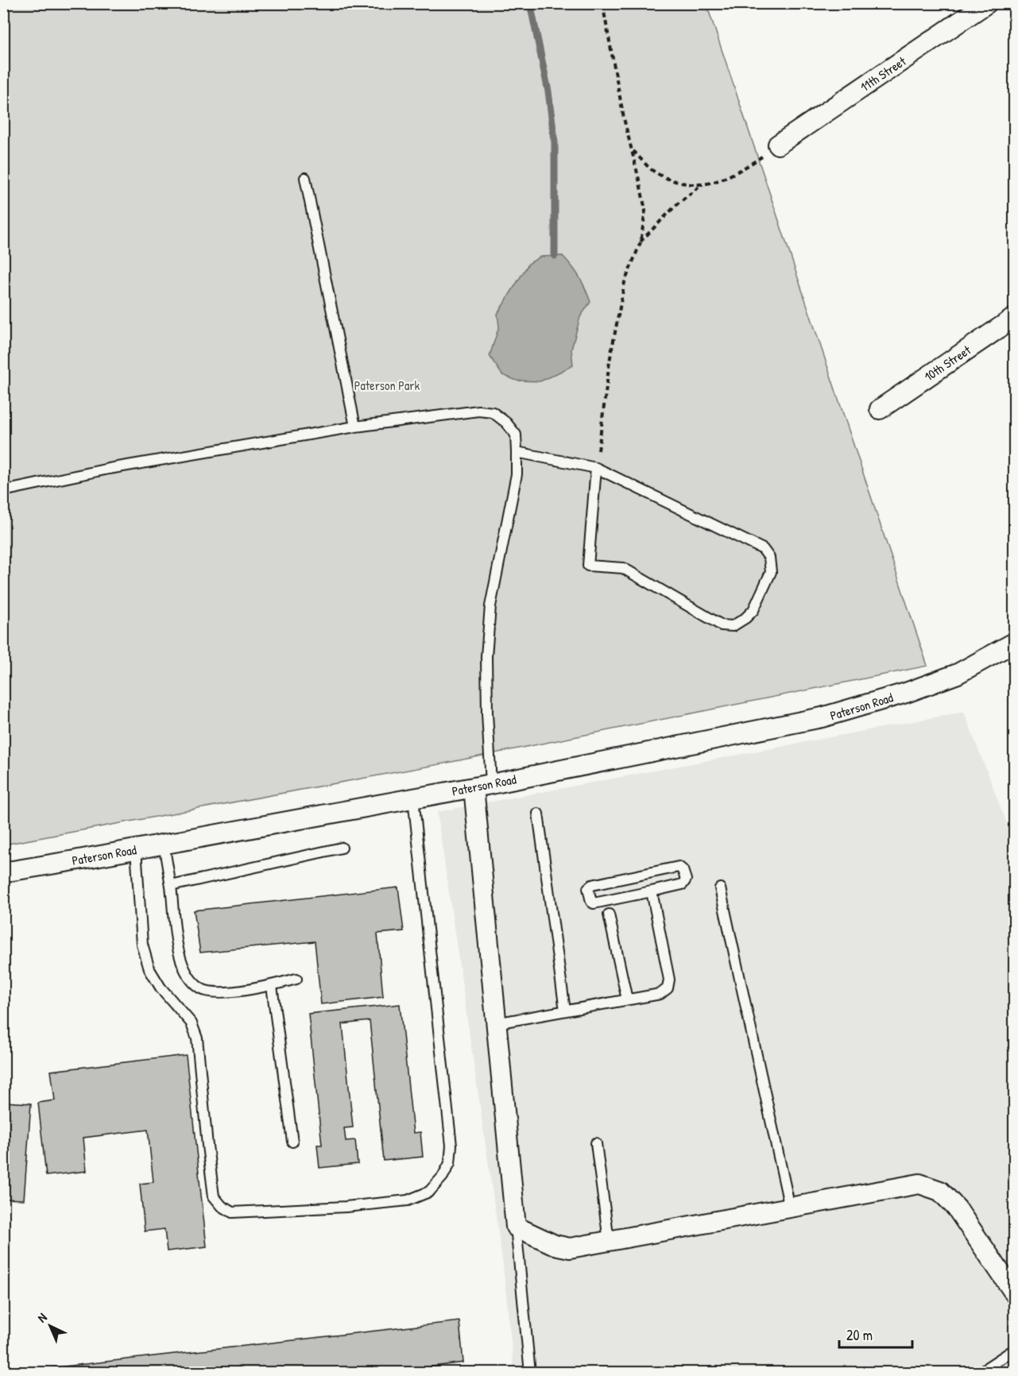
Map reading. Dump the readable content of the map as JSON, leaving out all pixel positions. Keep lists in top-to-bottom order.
{
  "streets": {
    "street": ["11th Street", "10th Street", "Paterson Road"]
  },
  "parks": ["Paterson Park"],
  "scale_bar": "20 m",
  "north": "top left"
}
